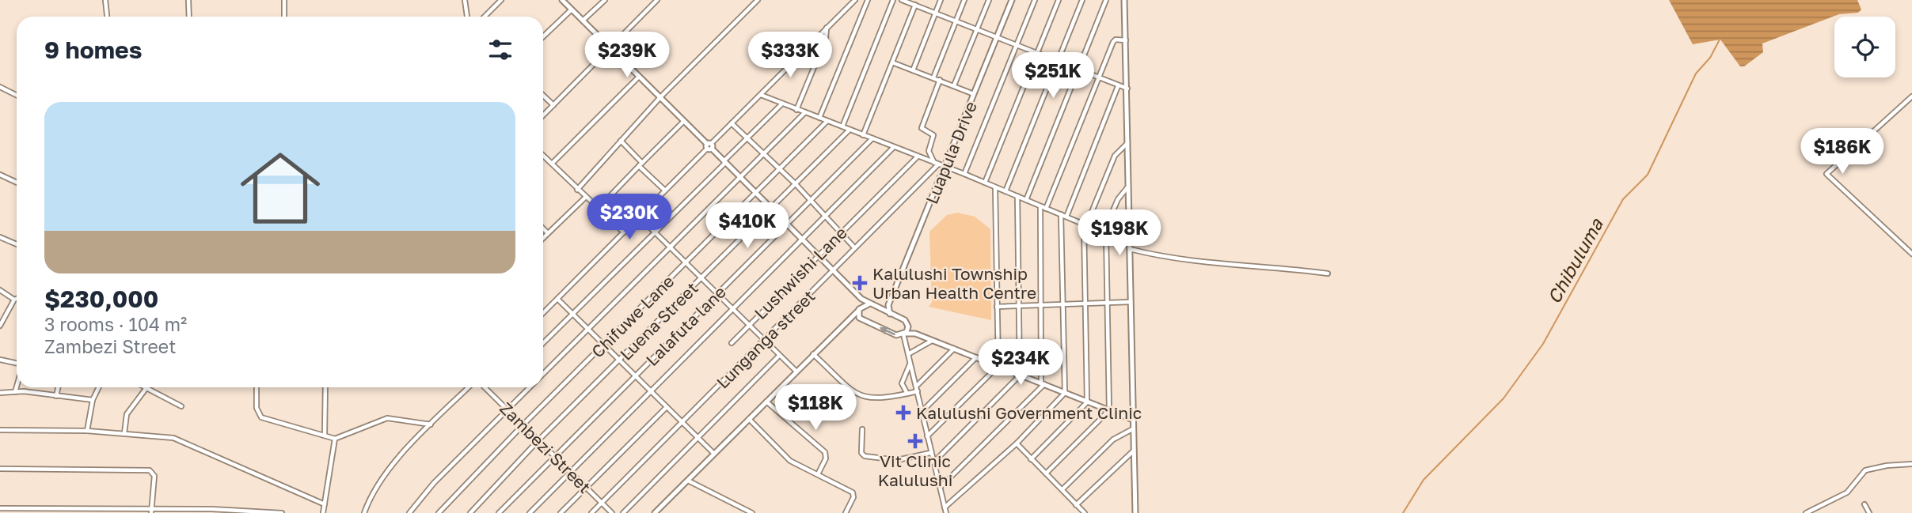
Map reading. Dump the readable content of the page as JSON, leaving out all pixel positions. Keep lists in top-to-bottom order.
{
  "streets": {
    "street": [
      "Luapula Drive",
      "Lushwishi Lane",
      "Chifuwe Lane",
      "Luena Street",
      "Lalafuta lane",
      "Lunganga street",
      "Zambezi Street"
    ]
  },
  "crossings": [
    ["Chifuwe Lane", "Zambezi Street"],
    ["Luena Street", "Zambezi Street"],
    ["Lalafuta lane", "Zambezi Street"],
    ["Lunganga street", "Zambezi Street"]
  ],
  "water": ["Chibuluma"],
  "places": {
    "health": ["Kalulushi Township Urban Health Centre", "Kalulushi Government Clinic", "Vit Clinic Kalulushi"]
  },
  "page": {
    "heading": "9 homes",
    "price": [
      "$239K",
      "$333K",
      "$251K",
      "$186K",
      "$230K",
      "$410K",
      "$198K",
      "$234K",
      "$118K"
    ],
    "list": [
      {
        "name": "$230,000",
        "note": "3 rooms · 104 m² · Zambezi Street"
      }
    ]
  }
}
